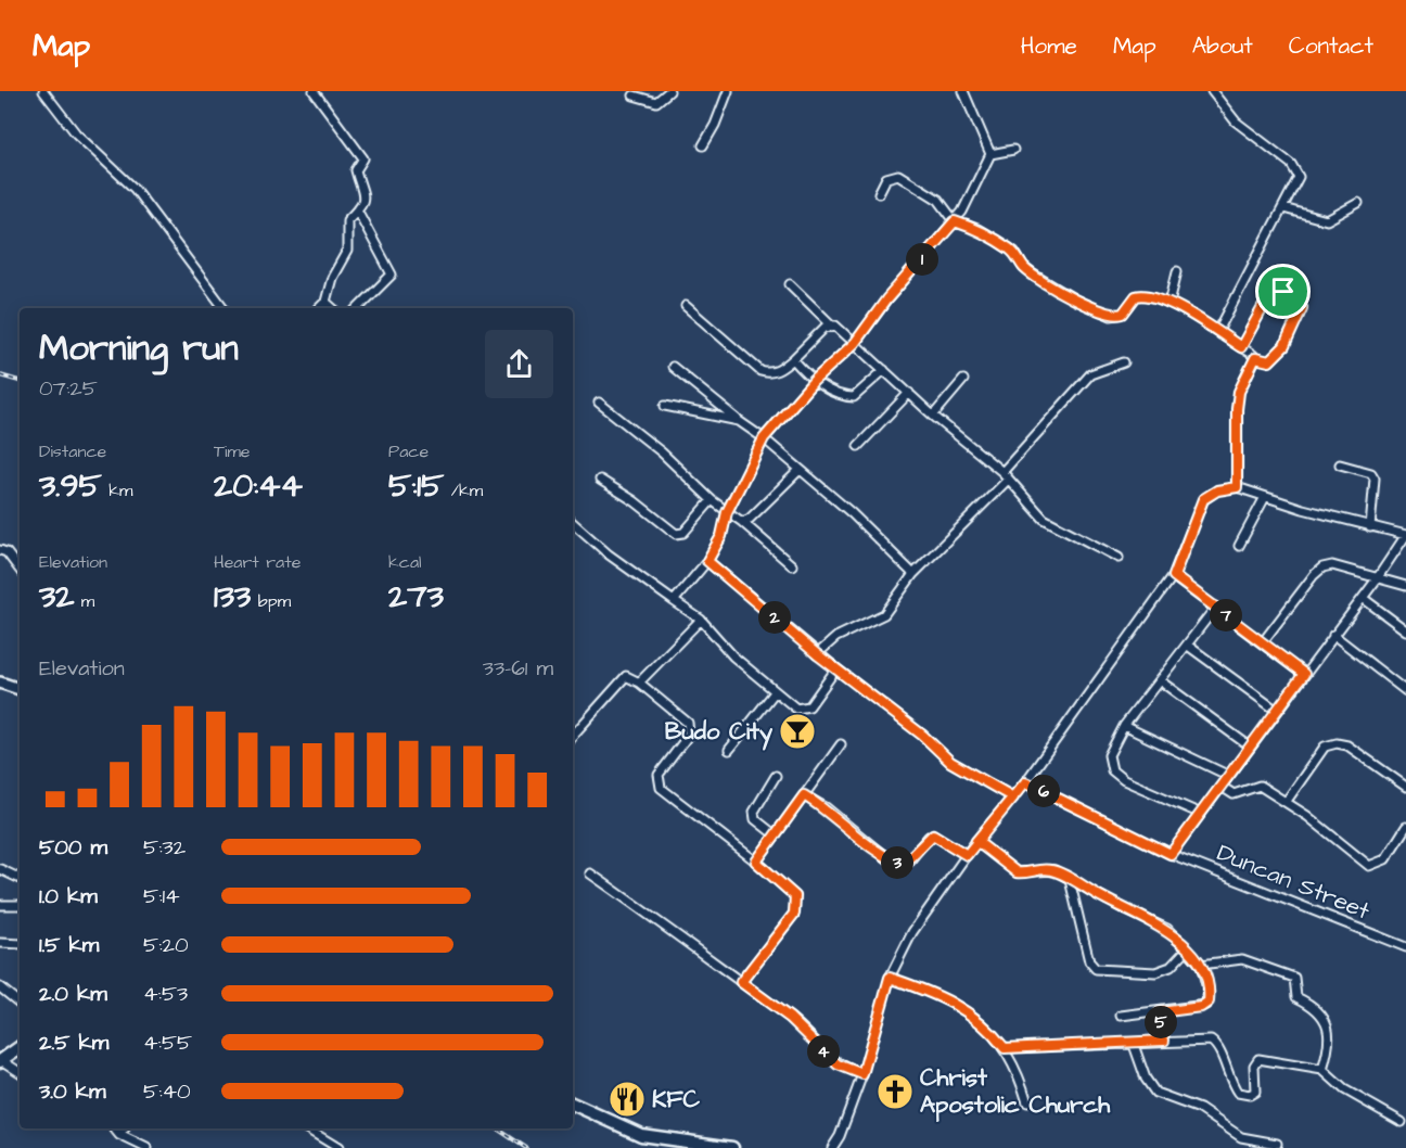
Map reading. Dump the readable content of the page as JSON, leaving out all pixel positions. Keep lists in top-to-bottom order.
{
  "streets": {
    "street": ["Duncan Street"]
  },
  "places": {
    "bar": ["Budo City"],
    "church": ["Christ Apostolic Church"],
    "restaurant": ["KFC"]
  },
  "page": {
    "header": "Map",
    "nav": [
      "Home",
      "Map",
      "About",
      "Contact"
    ],
    "pins": [
      "1",
      "7",
      "2",
      "6",
      "3",
      "5",
      "4"
    ],
    "heading": ["Morning run", "07:25"],
    "stats": [
      ["Distance", "3.95 km"],
      ["Time", "20:44"],
      ["Pace", "5:15 /km"],
      ["Elevation", "32 m"],
      ["Heart rate", "133 bpm"],
      ["kcal", "273"]
    ],
    "chart": ["Elevation", "33–61 m"],
    "list": [
      {
        "name": "500 m",
        "note": "5:32"
      },
      {
        "name": "1.0 km",
        "note": "5:14"
      },
      {
        "name": "1.5 km",
        "note": "5:20"
      },
      {
        "name": "2.0 km",
        "note": "4:53"
      },
      {
        "name": "2.5 km",
        "note": "4:55"
      },
      {
        "name": "3.0 km",
        "note": "5:40"
      }
    ]
  }
}
